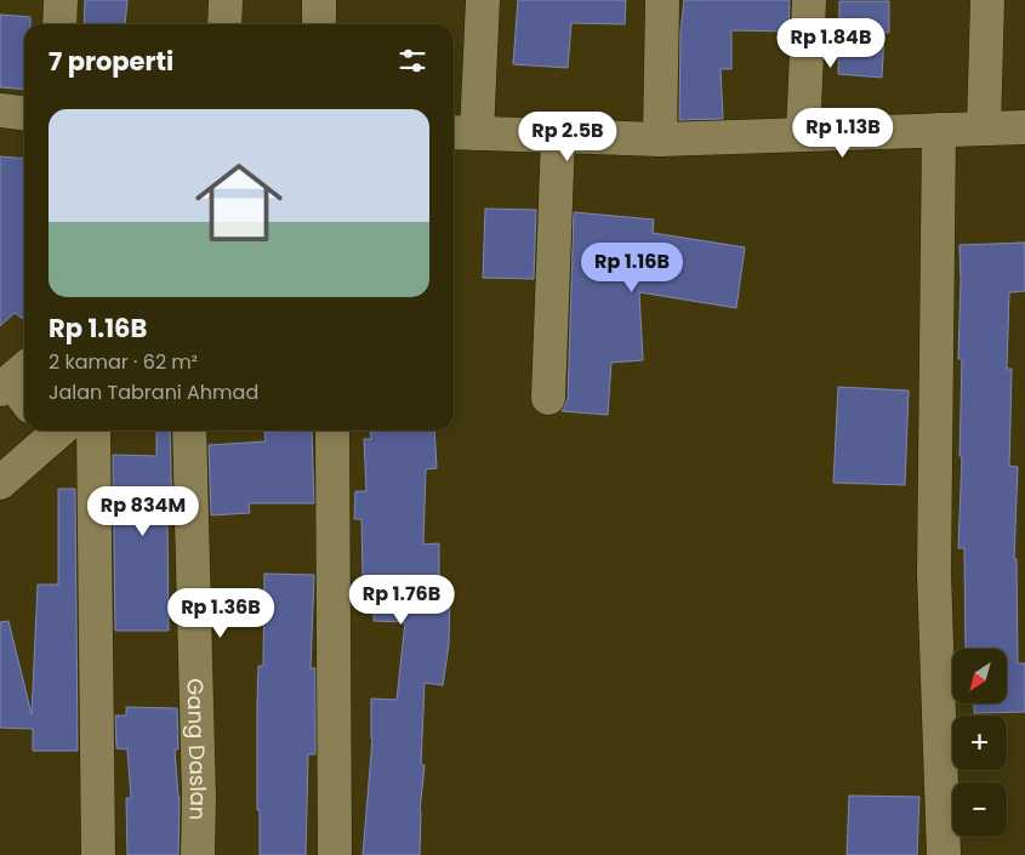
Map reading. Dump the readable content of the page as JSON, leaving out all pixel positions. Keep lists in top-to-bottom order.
{
  "streets": {
    "street": ["Gang Daslan"]
  },
  "north": "bottom left",
  "page": {
    "price": [
      "Rp 1.84B",
      "Rp 1.13B",
      "Rp 2.5B",
      "Rp 1.16B",
      "Rp 834M",
      "Rp 1.76B",
      "Rp 1.36B"
    ],
    "heading": "7 properti",
    "list": [
      {
        "name": "Rp 1.16B",
        "note": "2 kamar · 62 m² · Jalan Tabrani Ahmad"
      }
    ],
    "map_buttons": ["+", "−"]
  }
}
